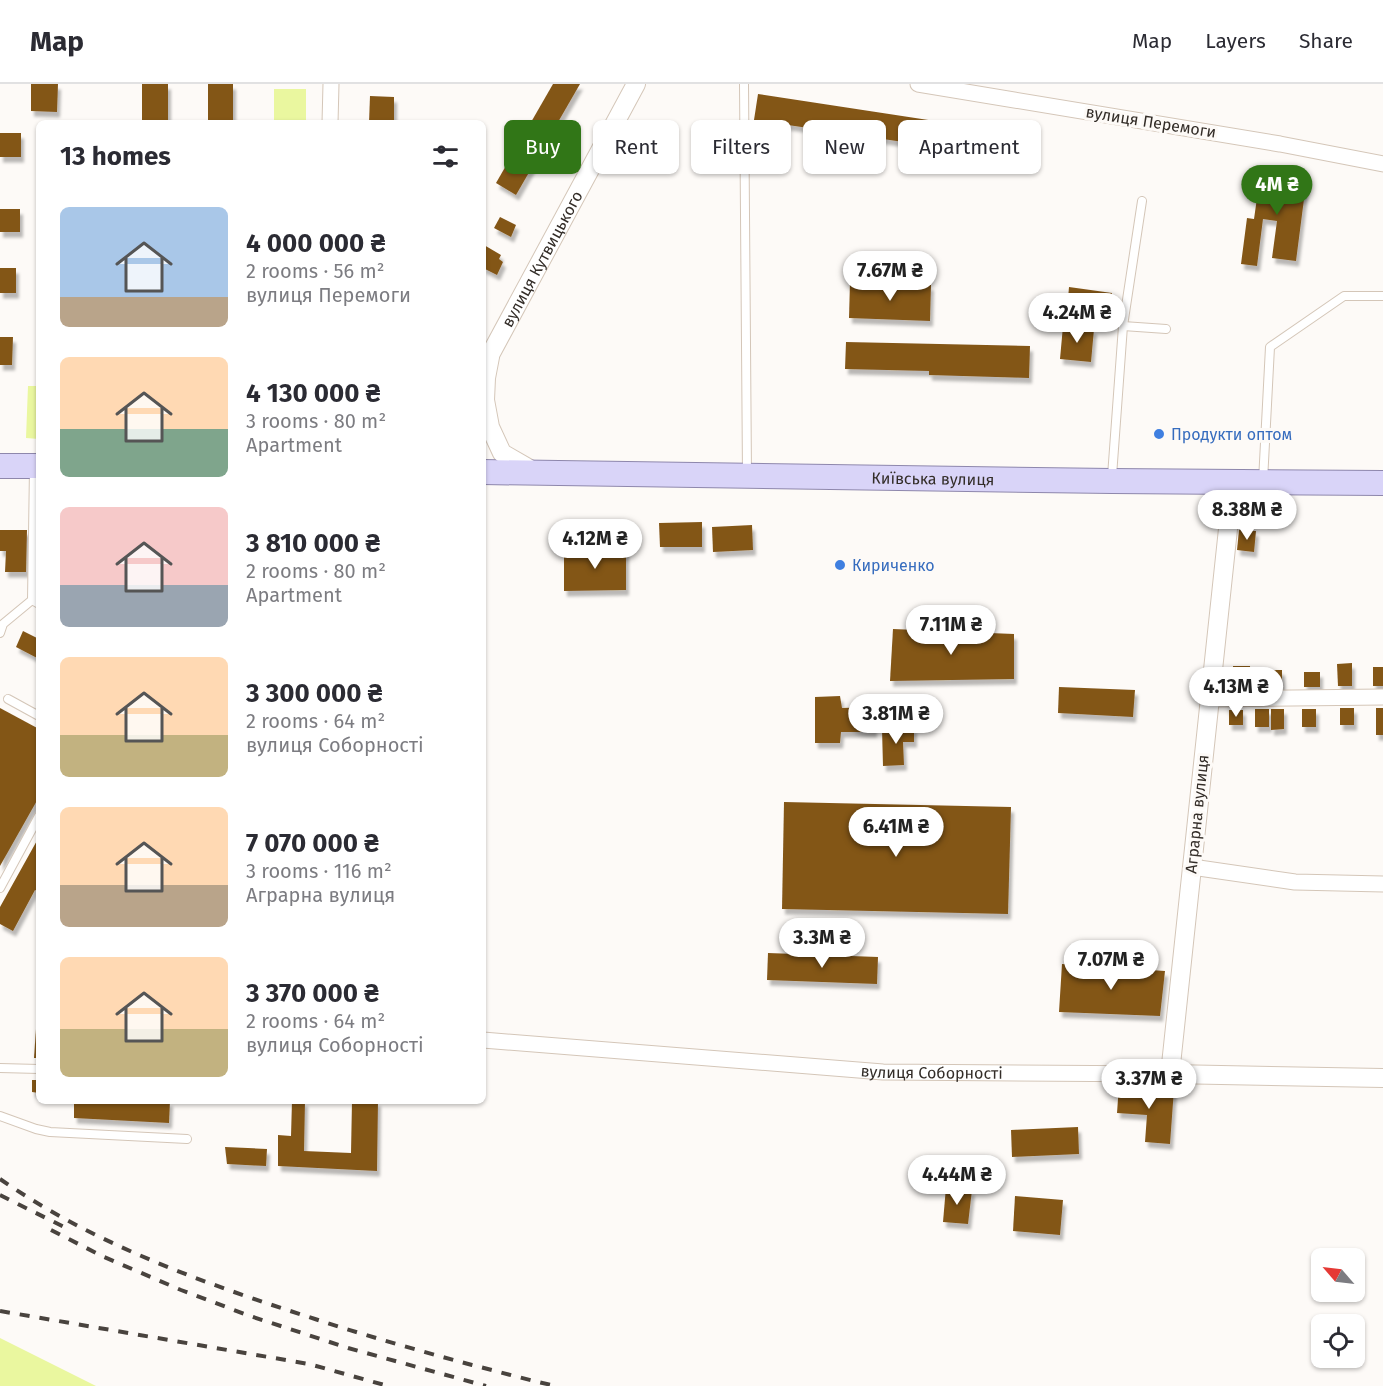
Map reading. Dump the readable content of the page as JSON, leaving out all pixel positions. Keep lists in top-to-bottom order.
{
  "streets": {
    "main road": ["Київська вулиця"],
    "street": [
      "вулиця Перемоги",
      "вулиця Кутвицького",
      "Аграрна вулиця",
      "вулиця Соборності"
    ]
  },
  "crossings": [
    ["Київська вулиця", "Аграрна вулиця"],
    ["Аграрна вулиця", "вулиця Соборності"]
  ],
  "places": ["Продукти оптом", "Кириченко"],
  "north": "top left",
  "page": {
    "header": "Map",
    "nav": ["Map", "Layers", "Share"],
    "chip": [
      "Buy",
      "Rent",
      "Filters",
      "New",
      "Apartment"
    ],
    "heading": "13 homes",
    "price": [
      "4M ₴",
      "7.67M ₴",
      "4.24M ₴",
      "8.38M ₴",
      "4.12M ₴",
      "7.11M ₴",
      "4.13M ₴",
      "3.81M ₴",
      "6.41M ₴",
      "3.3M ₴",
      "7.07M ₴",
      "3.37M ₴",
      "4.44M ₴"
    ],
    "list": [
      {
        "name": "4 000 000 ₴",
        "note": "2 rooms · 56 m² · вулиця Перемоги"
      },
      {
        "name": "4 130 000 ₴",
        "note": "3 rooms · 80 m² · Apartment"
      },
      {
        "name": "3 810 000 ₴",
        "note": "2 rooms · 80 m² · Apartment"
      },
      {
        "name": "3 300 000 ₴",
        "note": "2 rooms · 64 m² · вулиця Соборності"
      },
      {
        "name": "7 070 000 ₴",
        "note": "3 rooms · 116 m² · Аграрна вулиця"
      },
      {
        "name": "3 370 000 ₴",
        "note": "2 rooms · 64 m² · вулиця Соборності"
      }
    ]
  }
}
